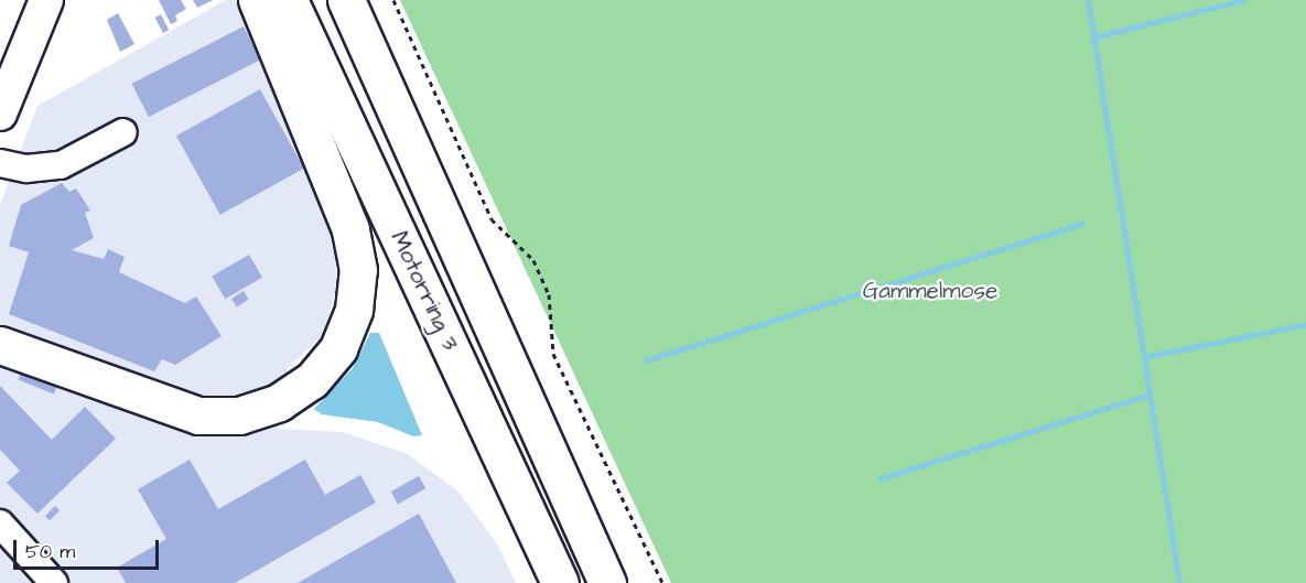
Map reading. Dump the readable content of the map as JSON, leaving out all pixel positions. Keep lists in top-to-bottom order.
{
  "streets": {
    "highway": ["Motorring 3"]
  },
  "parks": ["Gammelmose"],
  "scale_bar": "50 m"
}
